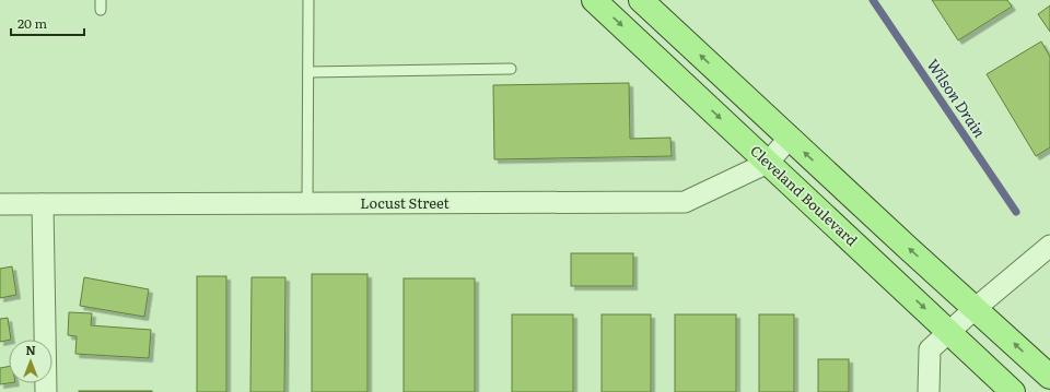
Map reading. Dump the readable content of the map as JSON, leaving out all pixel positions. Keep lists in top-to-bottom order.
{
  "streets": {
    "main road": ["Cleveland Boulevard"],
    "street": ["Locust Street"]
  },
  "crossings": [
    ["Cleveland Boulevard", "Locust Street"]
  ],
  "water": ["Wilson Drain"],
  "scale_bar": "20 m",
  "north": "top"
}
